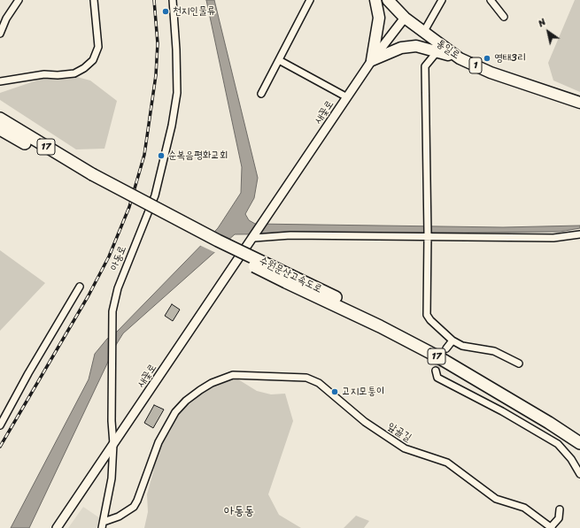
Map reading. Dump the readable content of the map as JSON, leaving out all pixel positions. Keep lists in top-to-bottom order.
{
  "streets": {
    "highway": ["17", "수원문산고속도로"],
    "main road": ["통일로", "1"],
    "street": ["새꽃로", "아동로", "앞골길"]
  },
  "crossings": [
    ["통일로", "새꽃로"],
    ["새꽃로", "아동로"],
    ["아동로", "앞골길"]
  ],
  "districts": ["아동동"],
  "places": [
    "천지인물류",
    "영태3리",
    "순복음평화교회",
    "고지모퉁이"
  ],
  "north": "top left"
}
